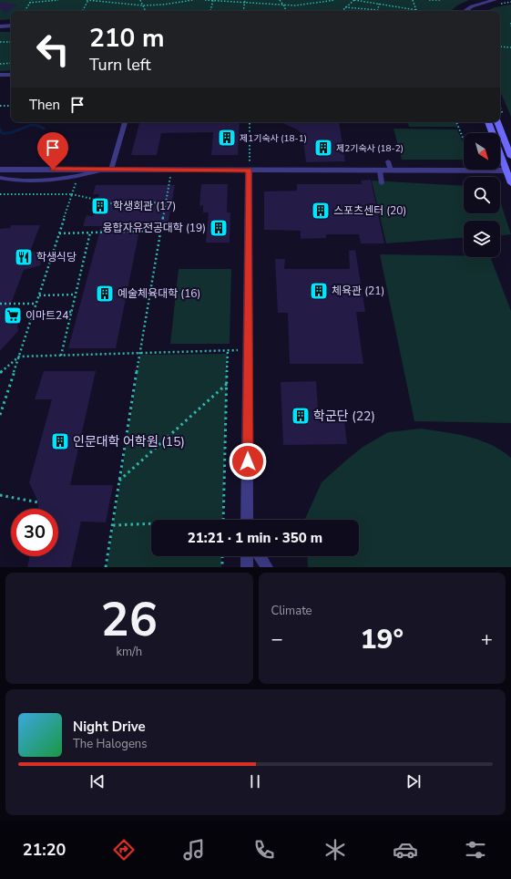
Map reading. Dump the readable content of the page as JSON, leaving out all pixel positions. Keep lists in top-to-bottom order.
{
  "places": {
    "building": [
      "제1기숙사 (18-1)",
      "제2기숙사 (18-2)",
      "학생회관 (17)",
      "스포츠센터 (20)",
      "융합자유전공대학 (19)",
      "체육관 (21)",
      "예술체육대학 (16)",
      "학군단 (22)",
      "인문대학 어학원 (15)"
    ],
    "restaurant": ["학생식당"],
    "supermarket": ["이마트24"]
  },
  "north": "bottom right",
  "page": {
    "turn": ["210 m", "Turn left"],
    "then": "Then",
    "limit": "30",
    "trip": "21:21 · 1 min · 350 m",
    "tile": [
      ["26", "km/h"],
      "Climate"
    ],
    "heat": ["−", "19°", "+"],
    "song": ["Night Drive", "The Halogens"],
    "tabs": "21:20"
  }
}
